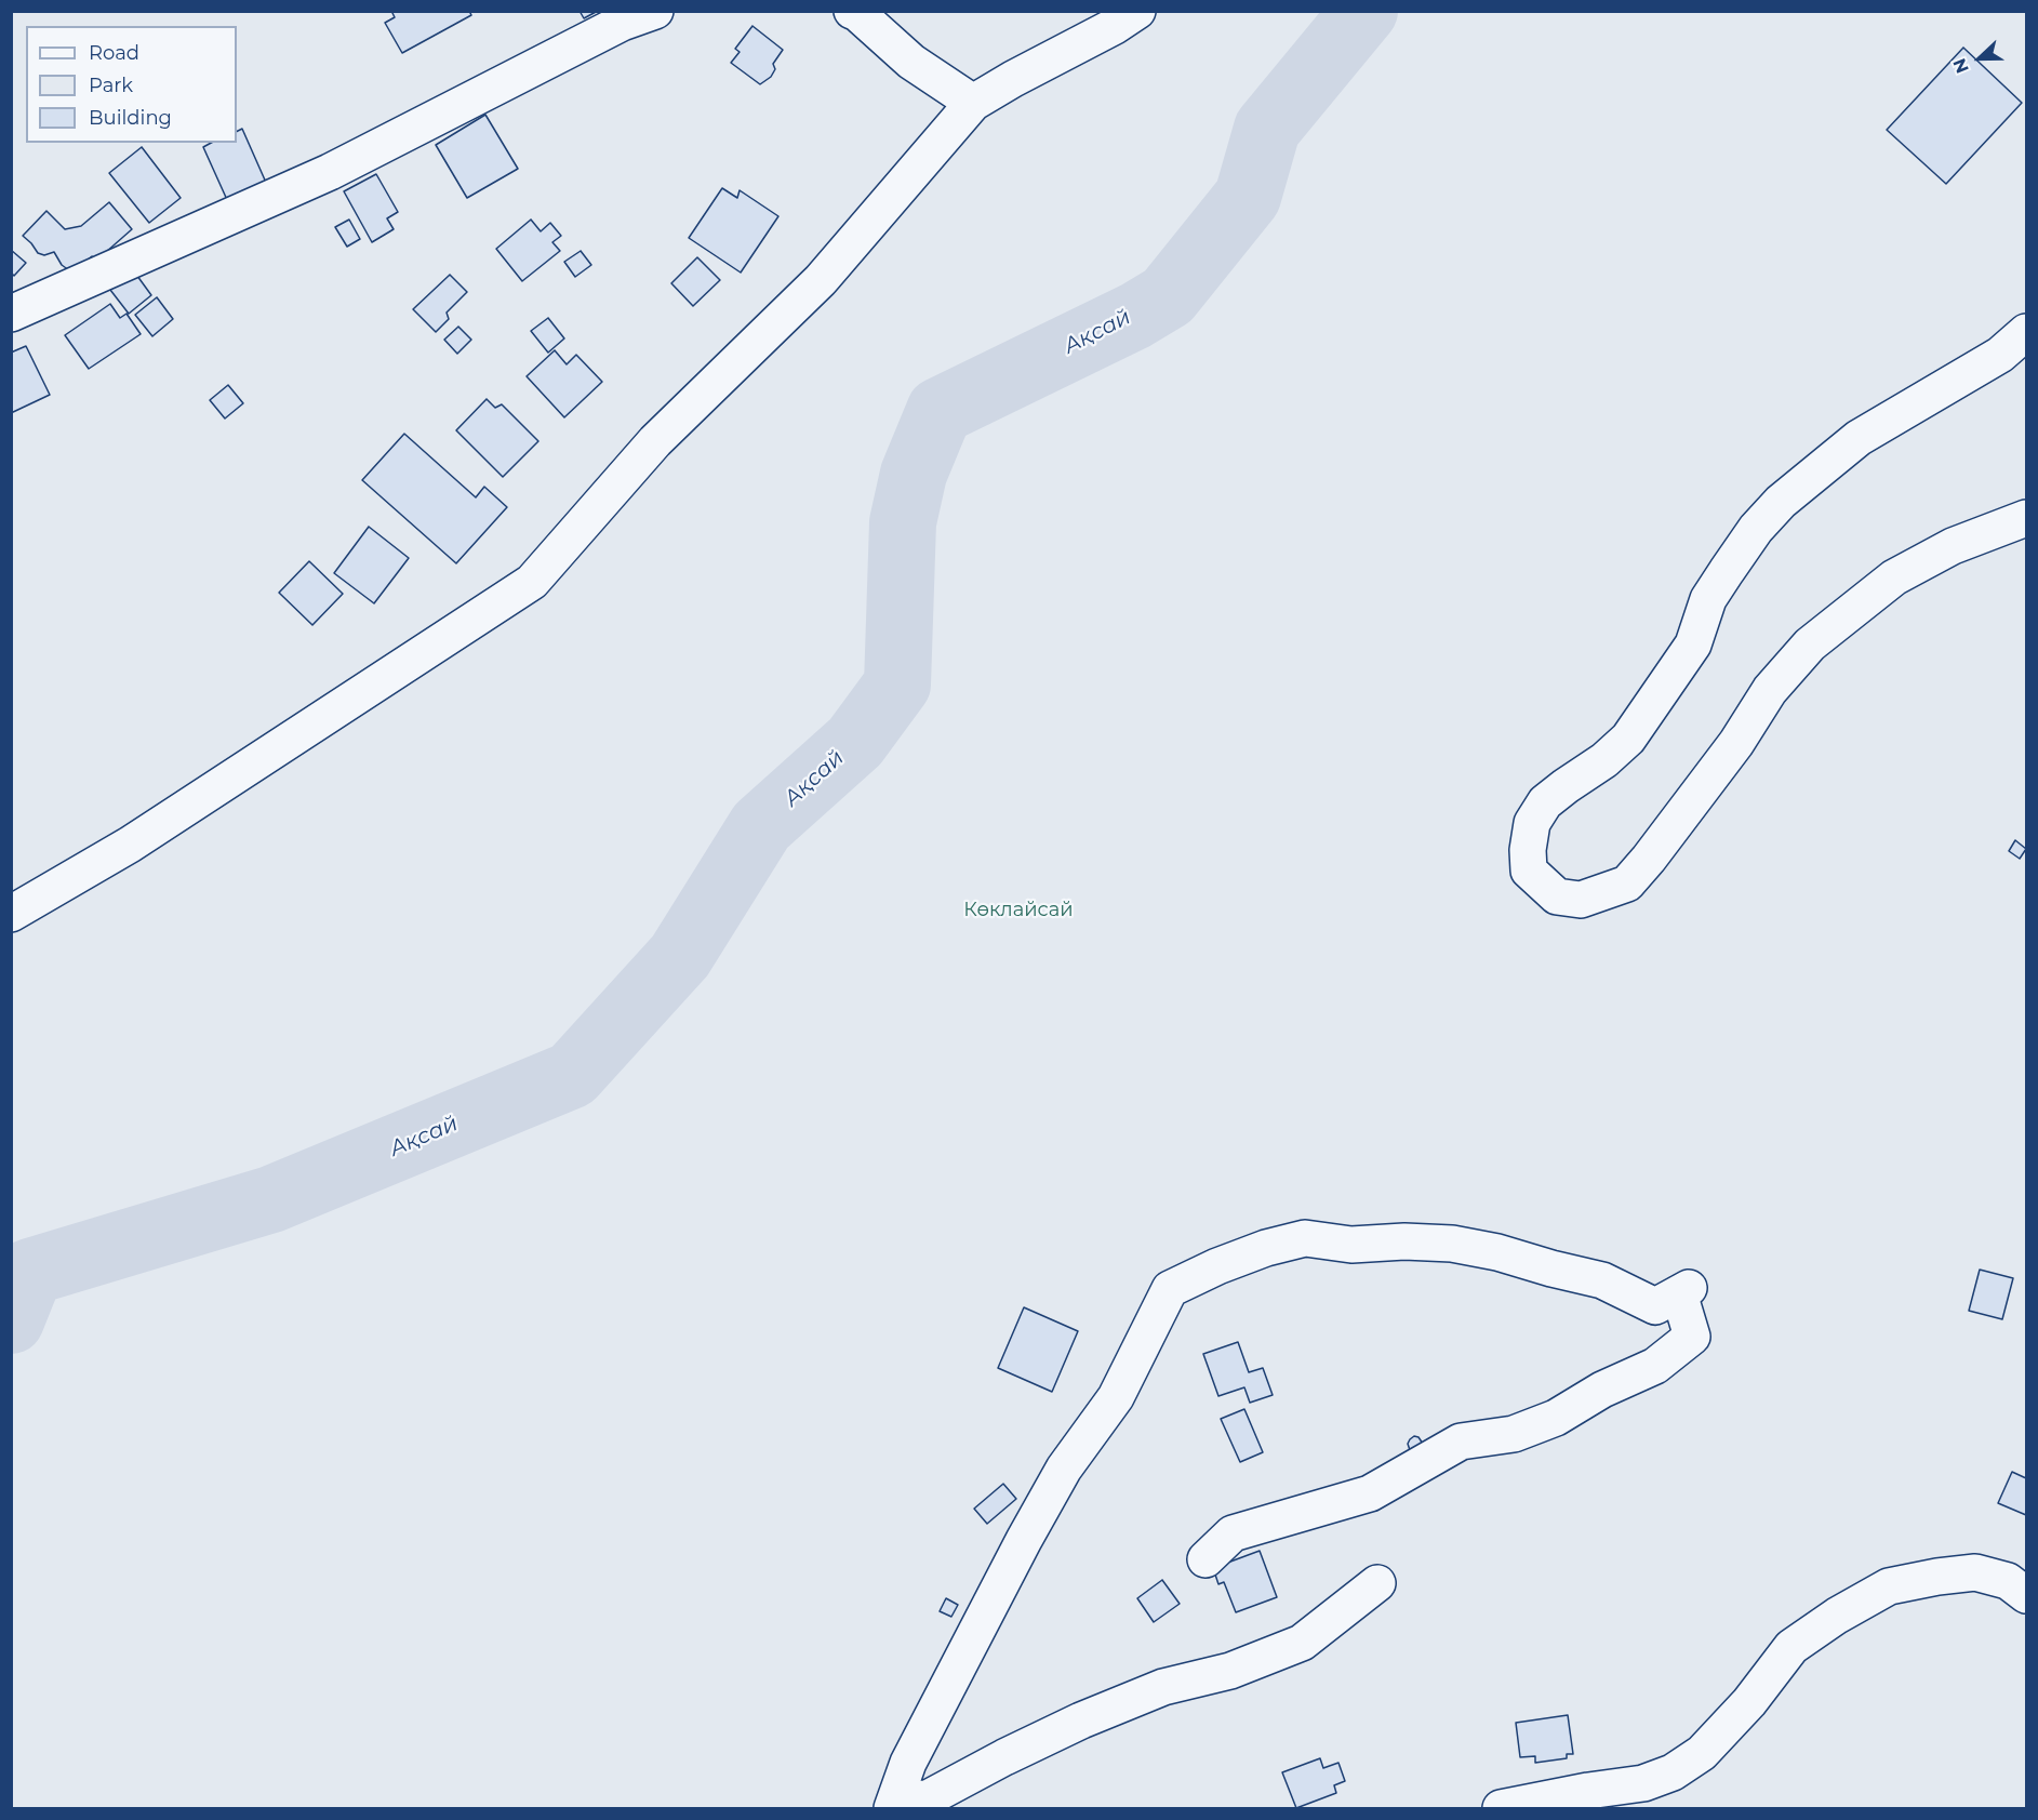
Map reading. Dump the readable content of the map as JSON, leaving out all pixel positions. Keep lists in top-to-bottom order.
{
  "water": ["Ақсай"],
  "parks": ["Көклайсай"],
  "legend": ["Road", "Park", "Building"],
  "north": "left"
}
